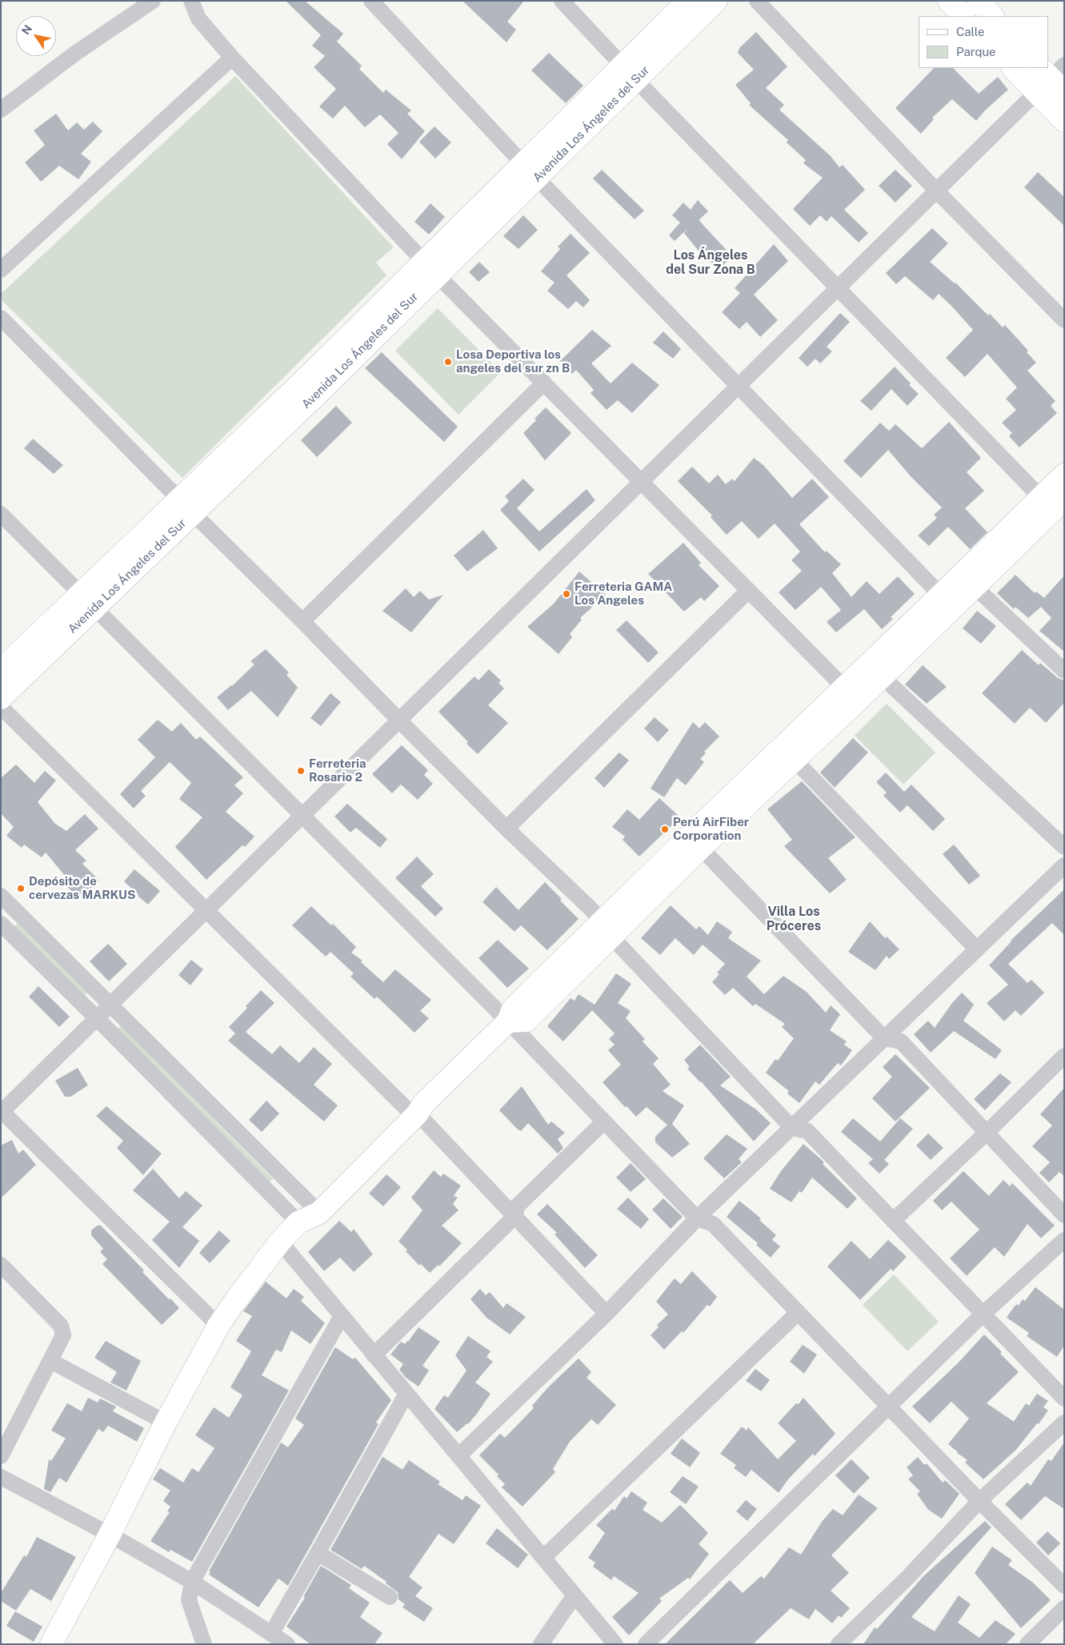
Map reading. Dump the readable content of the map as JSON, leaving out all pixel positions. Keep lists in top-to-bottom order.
{
  "streets": {
    "street": ["Avenida Los Ángeles del Sur"]
  },
  "districts": ["Los Ángeles del Sur Zona B", "Villa Los Próceres"],
  "places": [
    "Losa Deportiva los angeles del sur zn B",
    "Ferreteria GAMA Los Angeles",
    "Ferreteria Rosario 2",
    "Perú AirFiber Corporation",
    "Depósito de cervezas MARKUS"
  ],
  "legend": ["Calle", "Parque"],
  "north": "top left"
}
